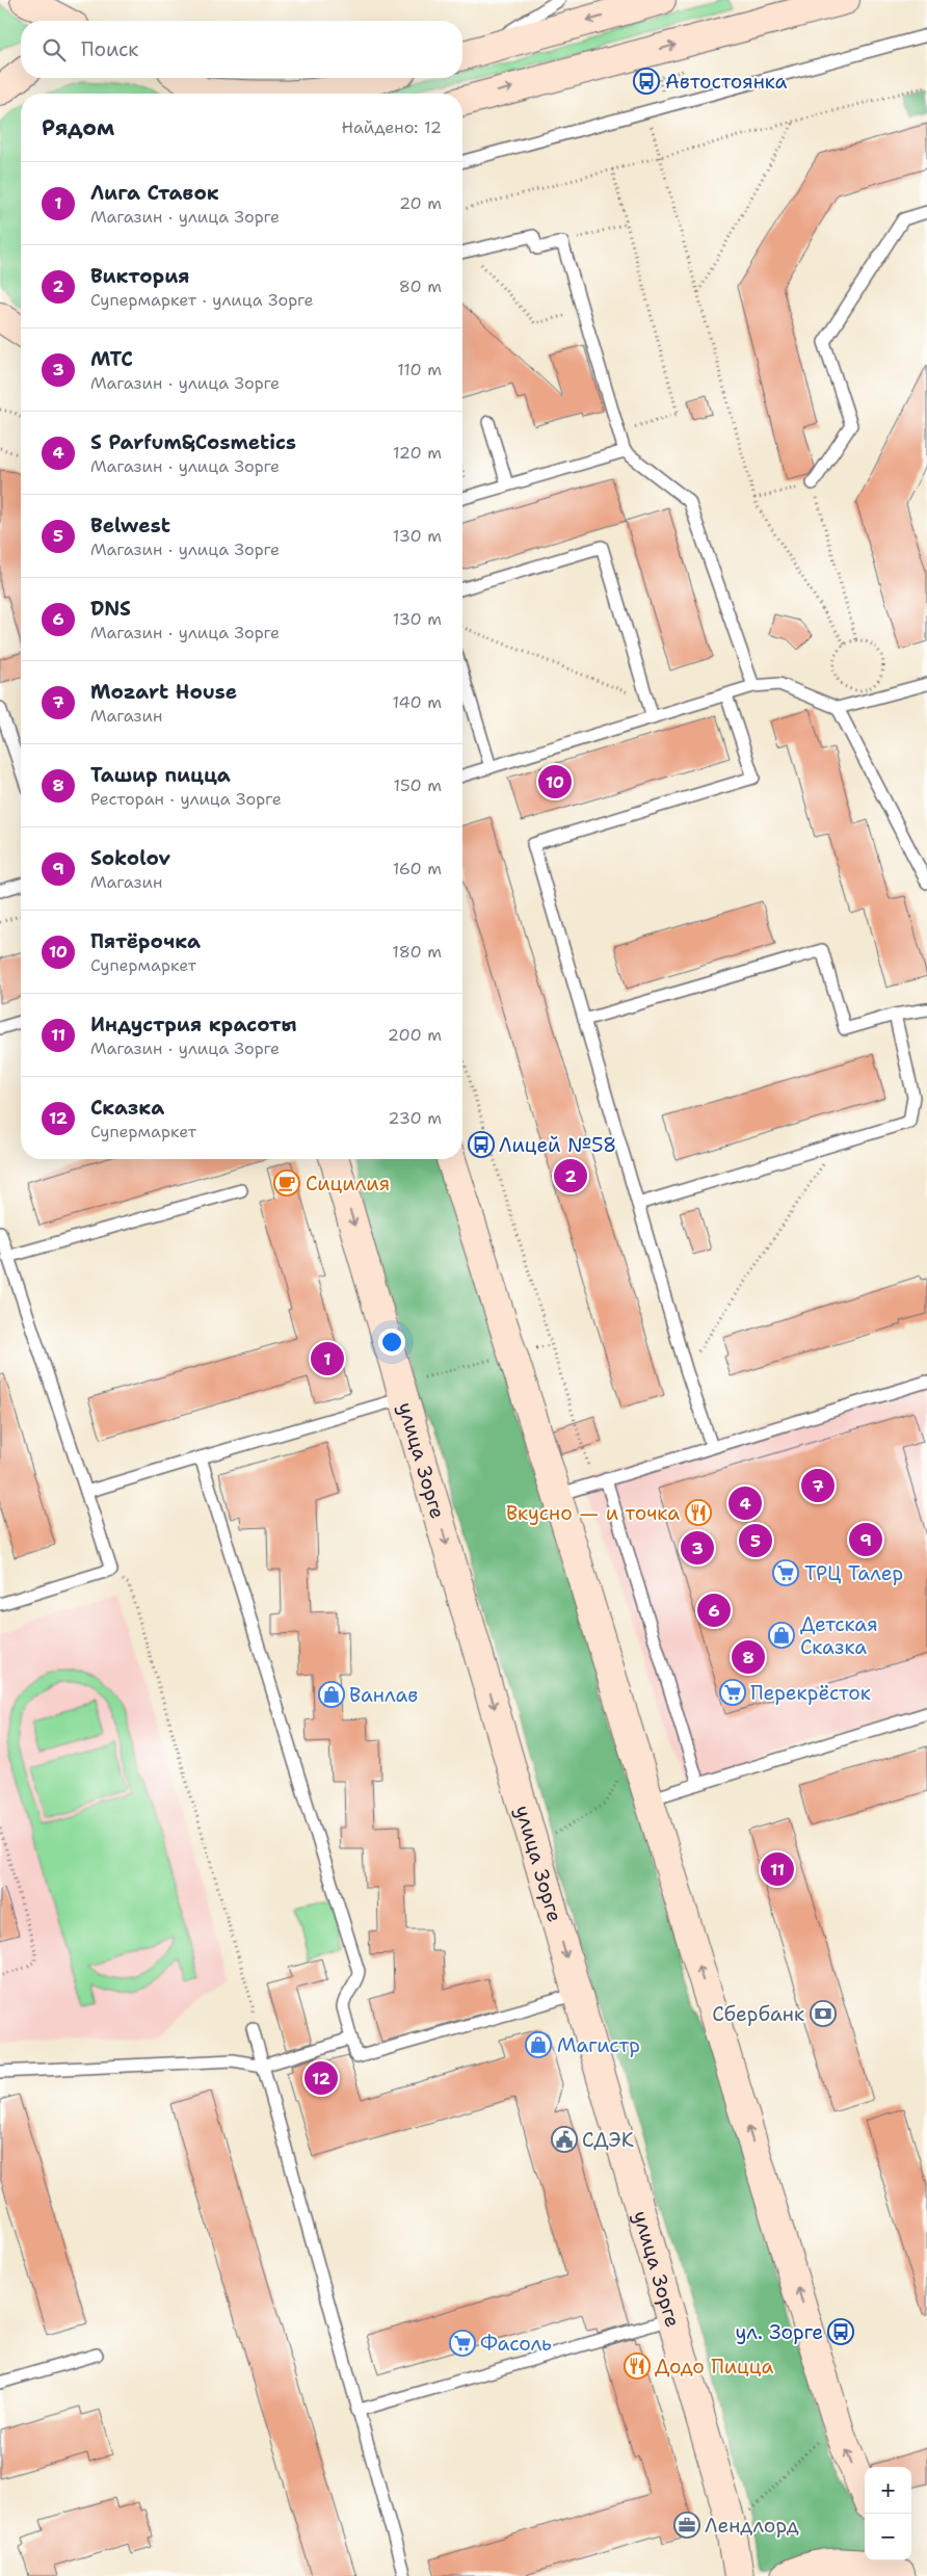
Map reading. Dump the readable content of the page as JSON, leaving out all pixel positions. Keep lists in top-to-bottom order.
{
  "streets": {
    "main road": ["улица Зорге"]
  },
  "places": {
    "bus stop": ["Автостоянка", "Лицей №58", "ул. Зорге"],
    "cafe": ["Сицилия"],
    "restaurant": ["Вкусно — и точка", "Додо Пицца"],
    "supermarket": ["ТРЦ Талер", "Перекрёсток", "Фасоль"],
    "shop": ["Детская Сказка", "Ванлав", "Магистр"],
    "bank": ["Сбербанк"],
    "public building": ["СДЭК"],
    "office": ["Лендлорд"]
  },
  "page": {
    "search": "Поиск",
    "heading": ["Рядом", "Найдено: 12"],
    "list": [
      {
        "mark": "1",
        "name": "Лига Ставок",
        "note": "Магазин · улица Зорге",
        "value": "20 m"
      },
      {
        "mark": "2",
        "name": "Виктория",
        "note": "Супермаркет · улица Зорге",
        "value": "80 m"
      },
      {
        "mark": "3",
        "name": "МТС",
        "note": "Магазин · улица Зорге",
        "value": "110 m"
      },
      {
        "mark": "4",
        "name": "S Parfum&Cosmetics",
        "note": "Магазин · улица Зорге",
        "value": "120 m"
      },
      {
        "mark": "5",
        "name": "Belwest",
        "note": "Магазин · улица Зорге",
        "value": "130 m"
      },
      {
        "mark": "6",
        "name": "DNS",
        "note": "Магазин · улица Зорге",
        "value": "130 m"
      },
      {
        "mark": "7",
        "name": "Mozart House",
        "note": "Магазин",
        "value": "140 m"
      },
      {
        "mark": "8",
        "name": "Ташир пицца",
        "note": "Ресторан · улица Зорге",
        "value": "150 m"
      },
      {
        "mark": "9",
        "name": "Sokolov",
        "note": "Магазин",
        "value": "160 m"
      },
      {
        "mark": "10",
        "name": "Пятёрочка",
        "note": "Супермаркет",
        "value": "180 m"
      },
      {
        "mark": "11",
        "name": "Индустрия красоты",
        "note": "Магазин · улица Зорге",
        "value": "200 m"
      },
      {
        "mark": "12",
        "name": "Сказка",
        "note": "Супермаркет",
        "value": "230 m"
      }
    ],
    "pins": [
      "10",
      "2",
      "1",
      "7",
      "4",
      "9",
      "5",
      "3",
      "6",
      "8",
      "11",
      "12"
    ],
    "map_buttons": ["+", "−"]
  }
}
